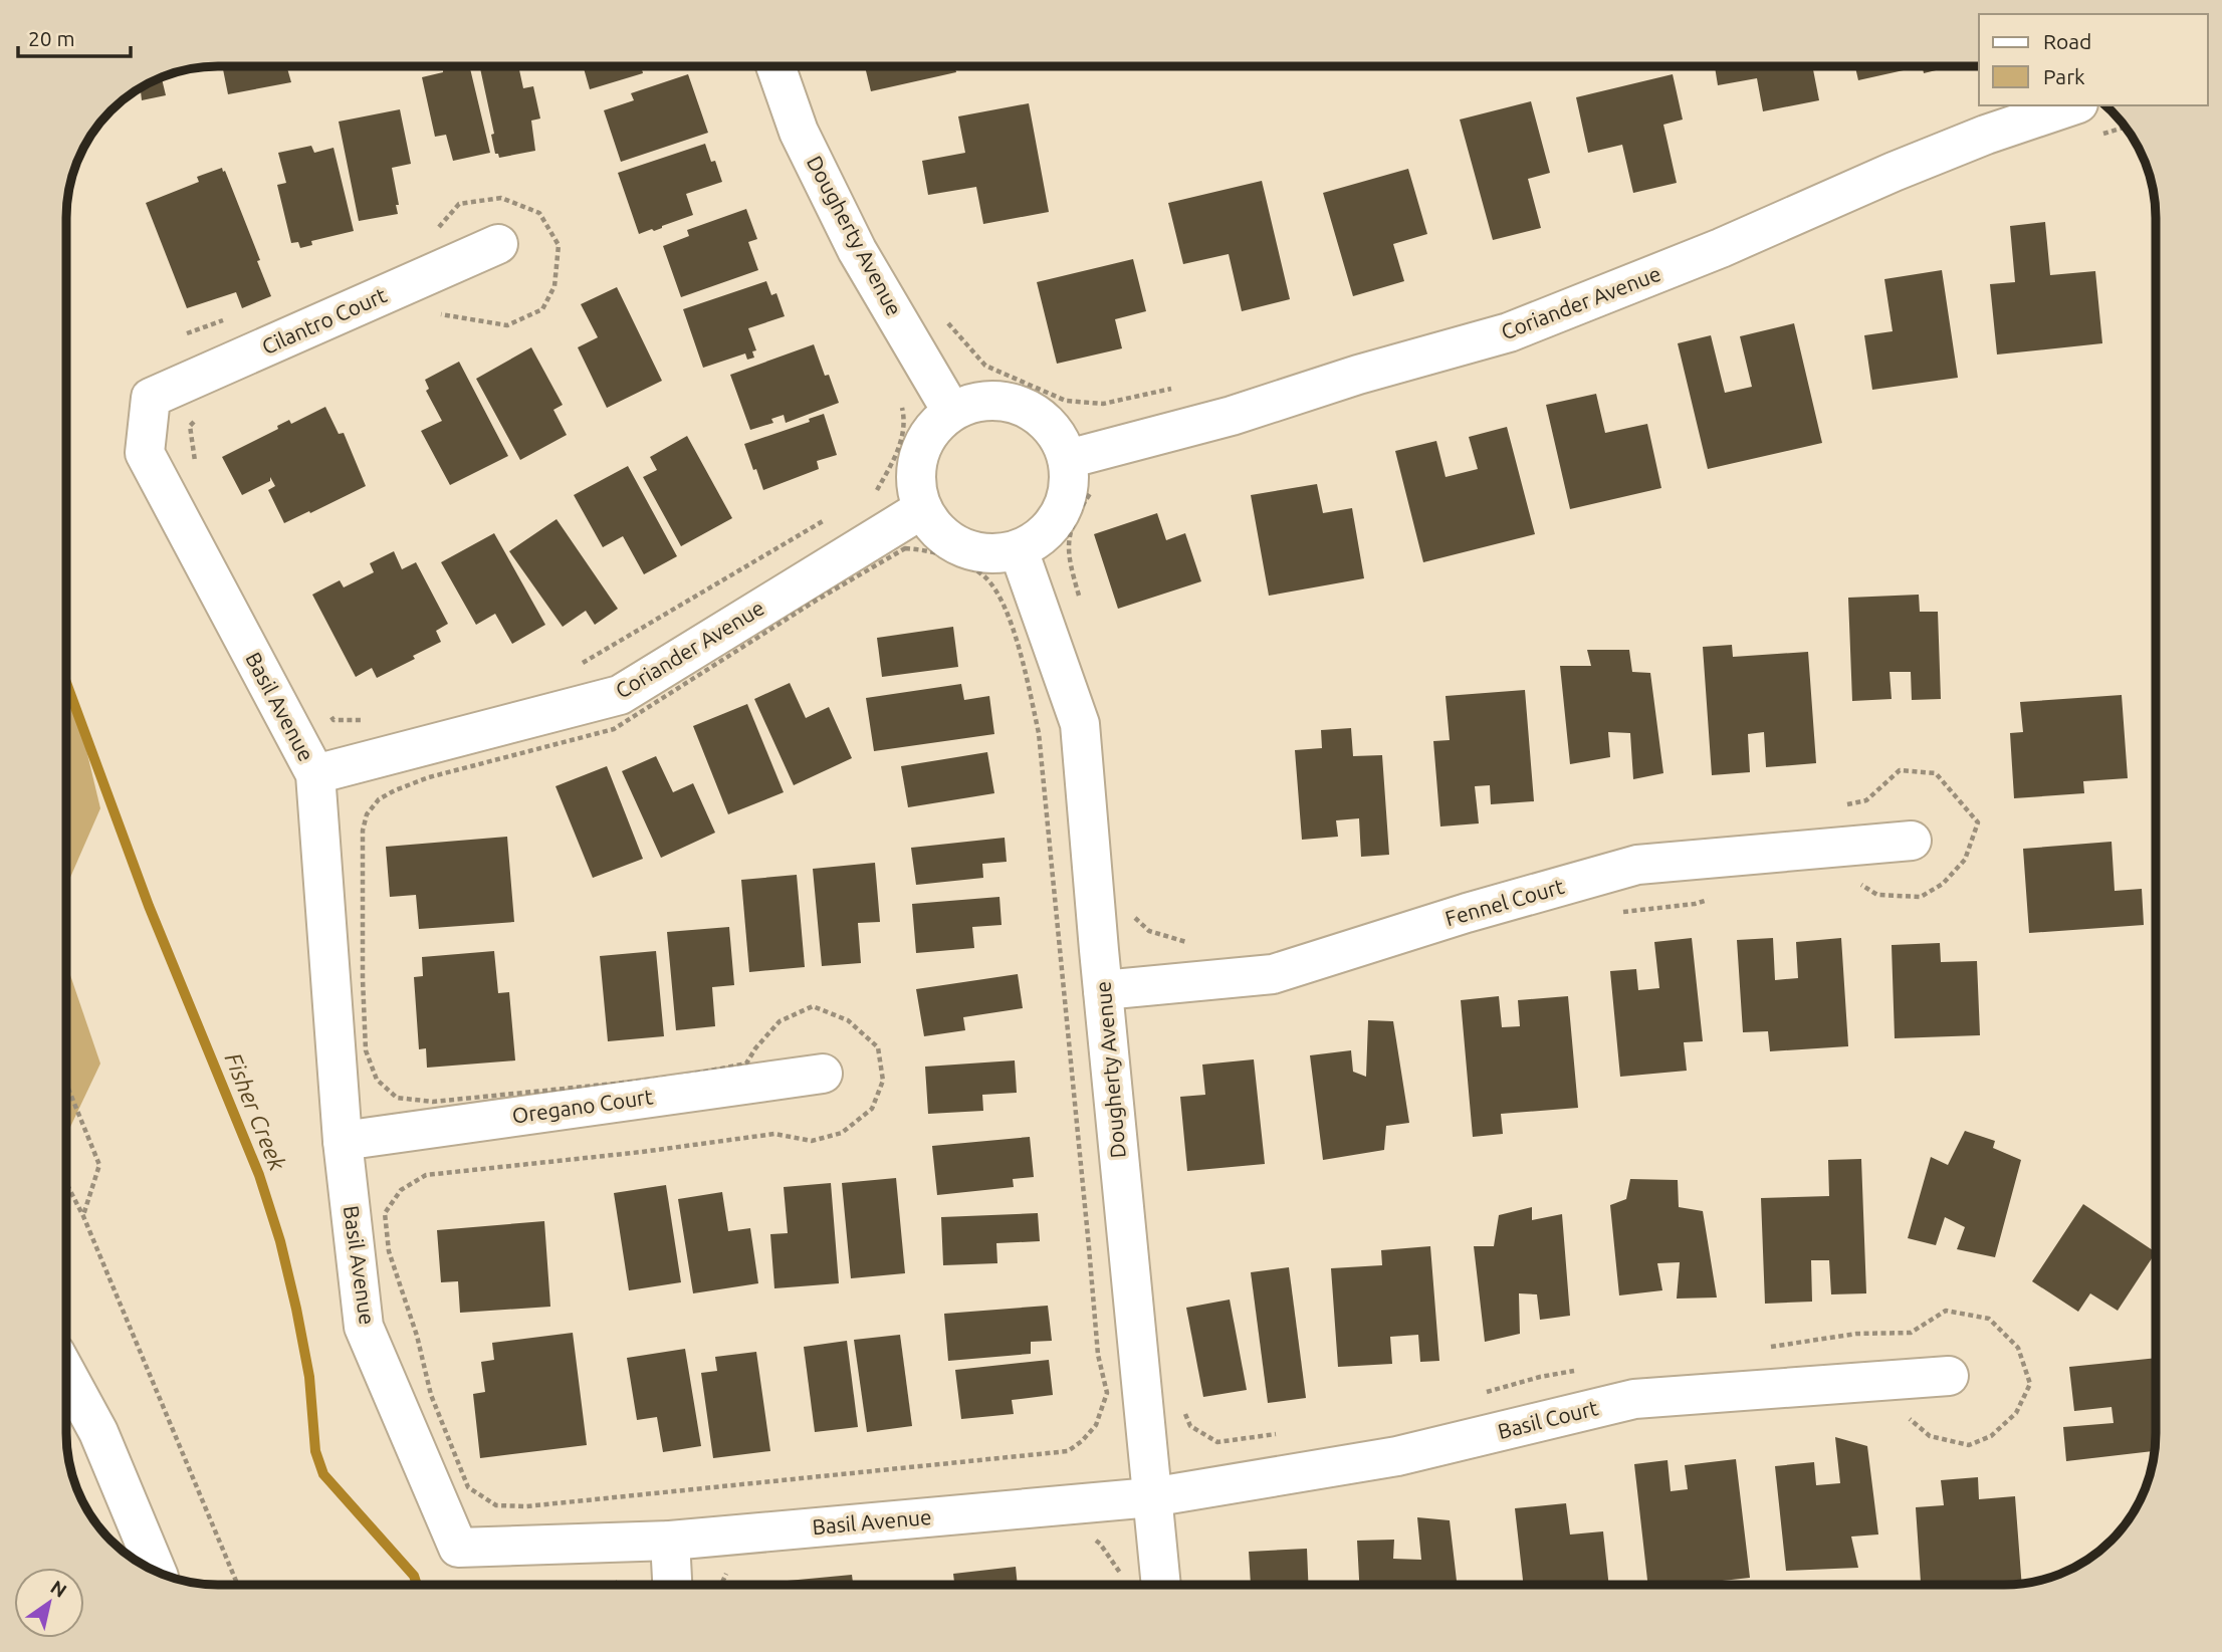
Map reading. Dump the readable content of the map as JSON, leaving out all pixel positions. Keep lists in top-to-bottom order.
{
  "streets": {
    "street": [
      "Dougherty Avenue",
      "Coriander Avenue",
      "Cilantro Court",
      "Basil Avenue",
      "Fennel Court",
      "Oregano Court",
      "Basil Court"
    ]
  },
  "crossings": [
    ["Dougherty Avenue", "Coriander Avenue"],
    ["Dougherty Avenue", "Basil Avenue"],
    ["Dougherty Avenue", "Fennel Court"],
    ["Dougherty Avenue", "Basil Court"],
    ["Coriander Avenue", "Basil Avenue"],
    ["Cilantro Court", "Basil Avenue"],
    ["Basil Avenue", "Oregano Court"],
    ["Basil Avenue", "Basil Court"]
  ],
  "water": ["Fisher Creek"],
  "legend": ["Road", "Park"],
  "scale_bar": "20 m",
  "north": "top right"
}
